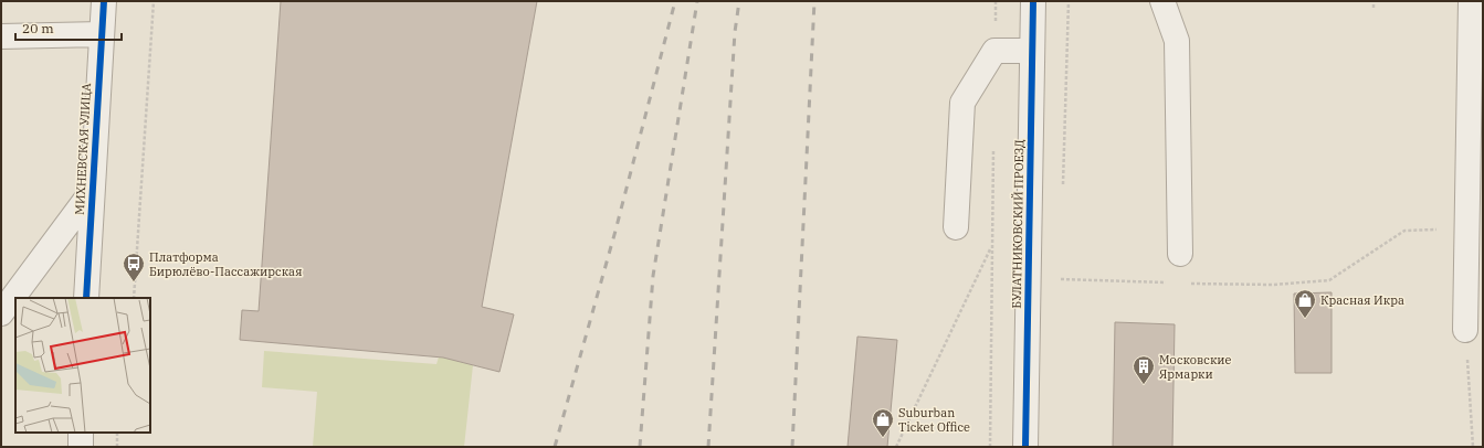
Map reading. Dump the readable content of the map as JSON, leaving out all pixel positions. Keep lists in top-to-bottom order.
{
  "streets": {
    "street": ["МИХНЕВСКАЯ УЛИЦА", "БУЛАТНИКОВСКИЙ ПРОЕЗД"]
  },
  "places": {
    "bus stop": ["Платформа Бирюлёво-Пассажирская"],
    "shop": ["Красная Икра", "Suburban Ticket Office"],
    "building": ["Московские Ярмарки"]
  },
  "scale_bar": "20 m"
}
